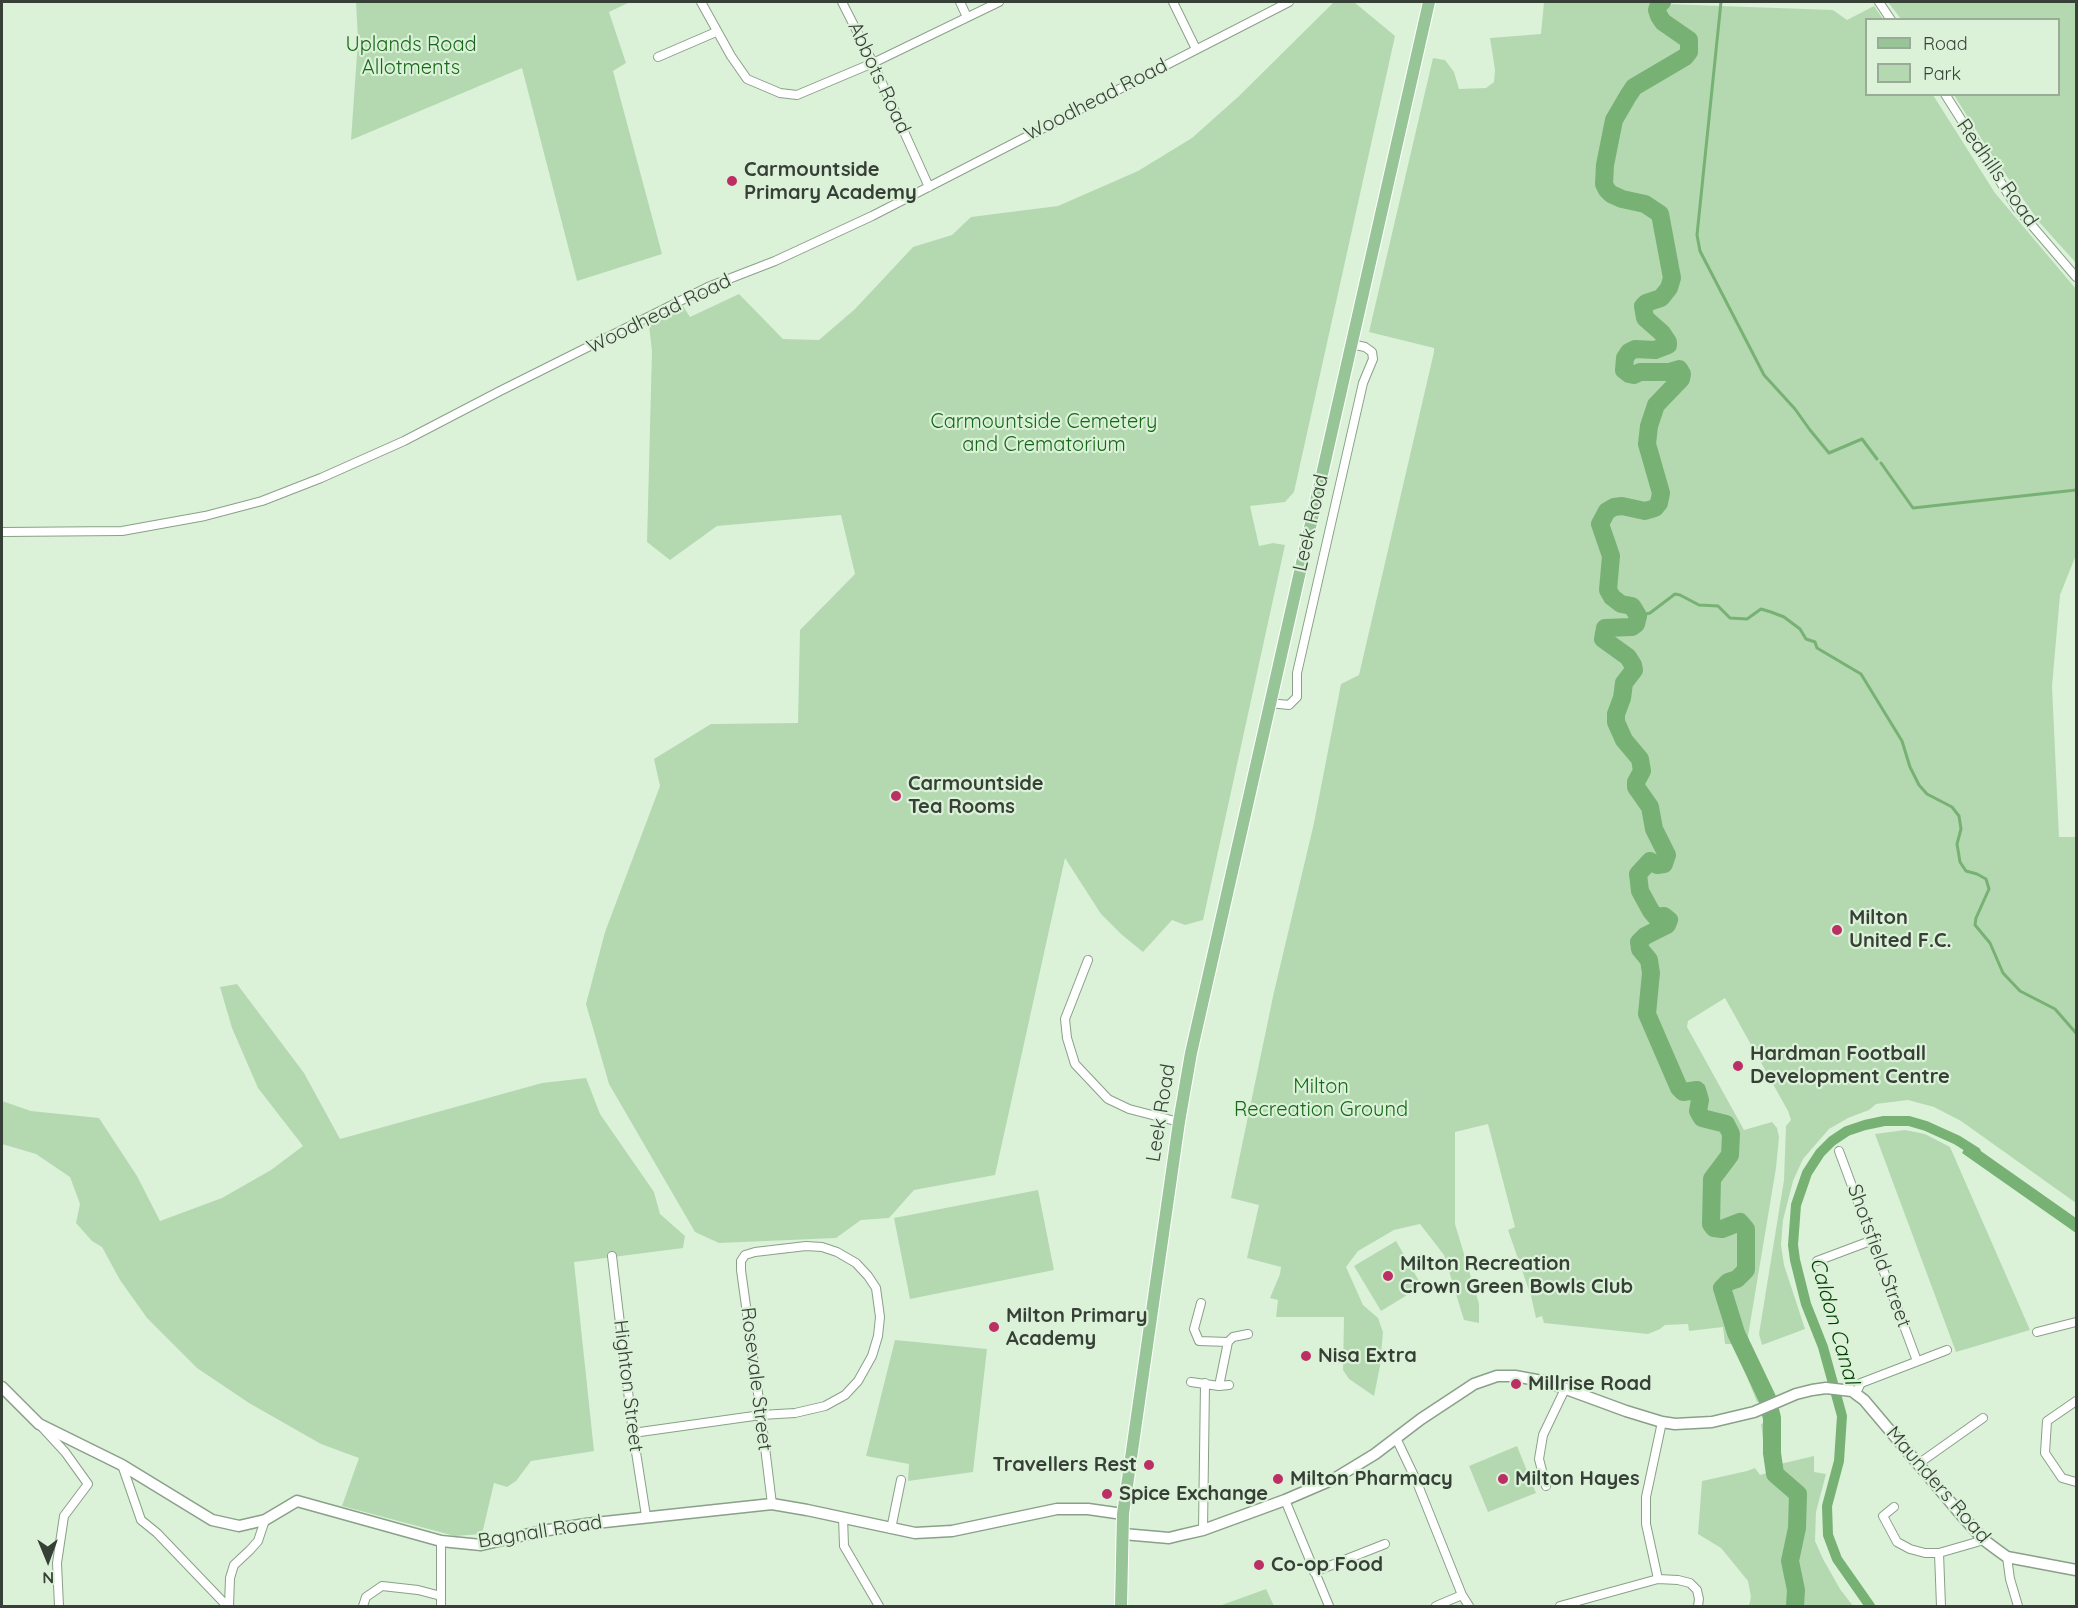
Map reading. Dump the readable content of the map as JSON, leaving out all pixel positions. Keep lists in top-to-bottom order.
{
  "streets": {
    "main road": ["Leek Road"],
    "street": [
      "Abbots Road",
      "Woodhead Road",
      "Redhills Road",
      "Shotsfield Street",
      "Rosevale Street",
      "Highton Street",
      "Maunders Road",
      "Bagnall Road"
    ]
  },
  "crossings": [
    ["Abbots Road", "Woodhead Road"],
    ["Leek Road", "Bagnall Road"],
    ["Rosevale Street", "Bagnall Road"],
    ["Highton Street", "Bagnall Road"]
  ],
  "water": ["Caldon Canal"],
  "parks": ["Uplands Road Allotments", "Carmountside Cemetery and Crematorium", "Milton Recreation Ground"],
  "places": [
    "Carmountside Primary Academy",
    "Carmountside Tea Rooms",
    "Milton United F.C.",
    "Hardman Football Development Centre",
    "Milton Recreation Crown Green Bowls Club",
    "Milton Primary Academy",
    "Nisa Extra",
    "Millrise Road",
    "Travellers Rest",
    "Milton Pharmacy",
    "Milton Hayes",
    "Spice Exchange",
    "Co-op Food"
  ],
  "legend": ["Road", "Park"],
  "north": "bottom"
}
